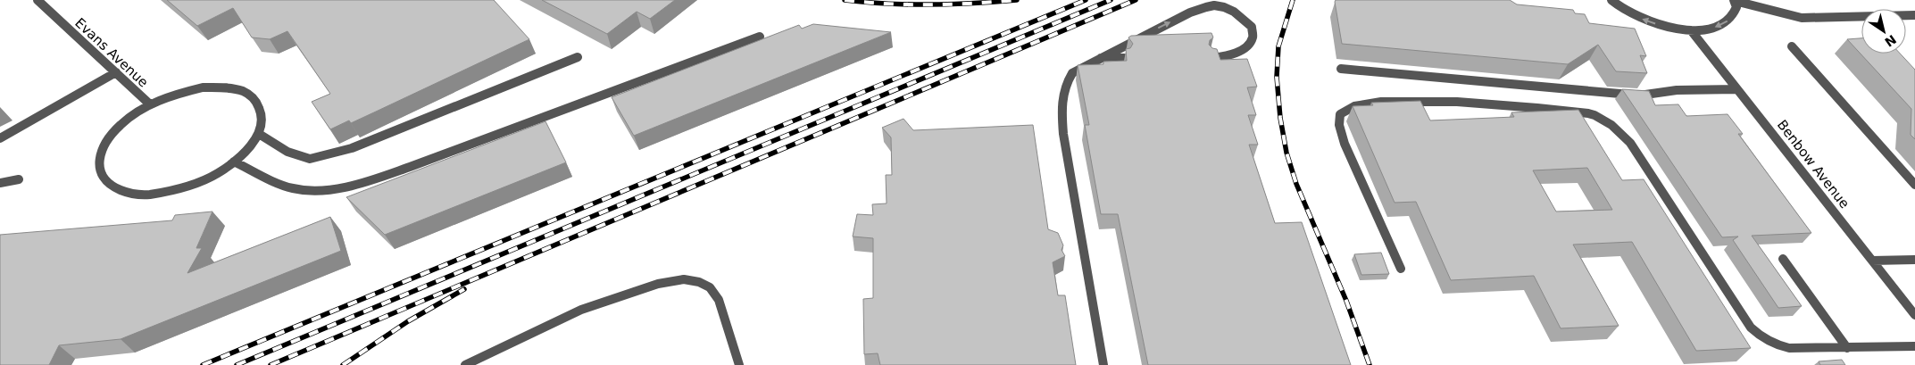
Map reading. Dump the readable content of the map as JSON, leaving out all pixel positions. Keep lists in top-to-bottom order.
{
  "streets": {
    "lane": ["Evans Avenue", "Benbow Avenue"]
  },
  "north": "bottom right"
}
